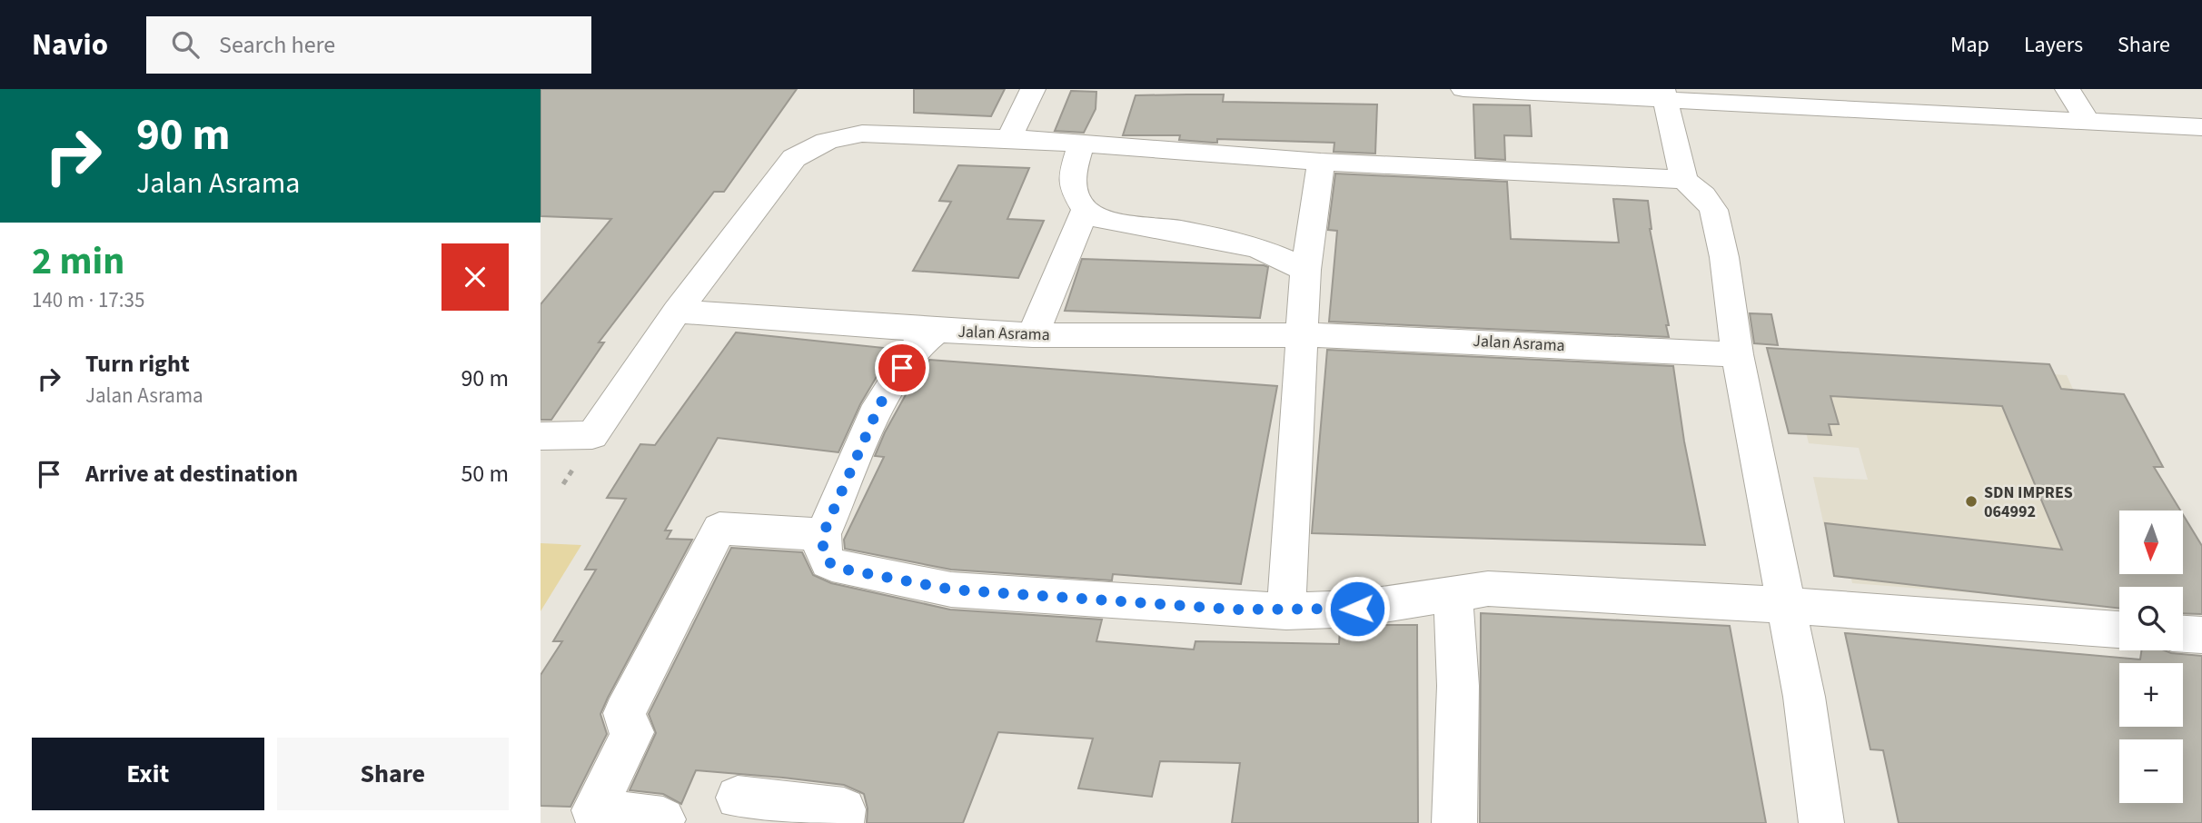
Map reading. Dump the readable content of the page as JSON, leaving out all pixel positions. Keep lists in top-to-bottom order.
{
  "streets": {
    "street": ["Jalan Asrama"]
  },
  "places": ["SDN IMPRES 064992"],
  "north": "bottom",
  "page": {
    "header": "Navio",
    "search": "Search here",
    "nav": ["Map", "Layers", "Share"],
    "turn": ["90 m", "Jalan Asrama"],
    "heading": ["2 min", "140 m · 17:35"],
    "list": [
      {
        "name": "Turn right",
        "note": "Jalan Asrama",
        "value": "90 m"
      },
      {
        "name": "Arrive at destination",
        "value": "50 m"
      }
    ],
    "map_buttons": ["+", "−"],
    "buttons": ["Exit", "Share"]
  }
}
